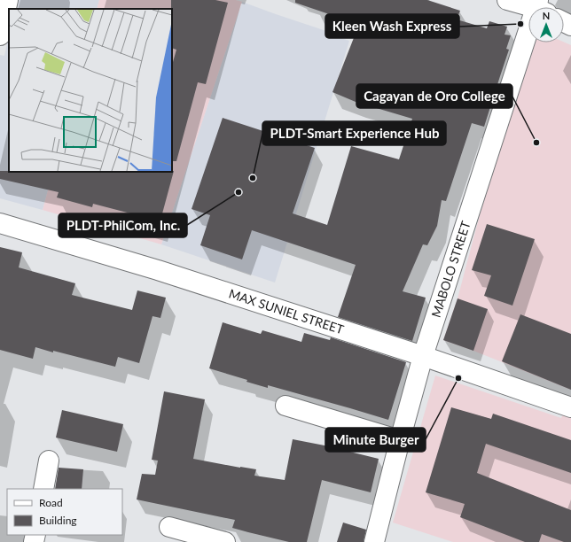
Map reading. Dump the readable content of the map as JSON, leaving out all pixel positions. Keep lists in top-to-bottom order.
{
  "streets": {
    "street": ["MABOLO STREET", "MAX SUNIEL STREET"]
  },
  "crossings": [
    ["MABOLO STREET", "MAX SUNIEL STREET"]
  ],
  "places": [
    "Kleen Wash Express",
    "Cagayan de Oro College",
    "PLDT-Smart Experience Hub",
    "PLDT-PhilCom, Inc.",
    "Minute Burger"
  ],
  "legend": ["Road", "Building"],
  "north": "top"
}
